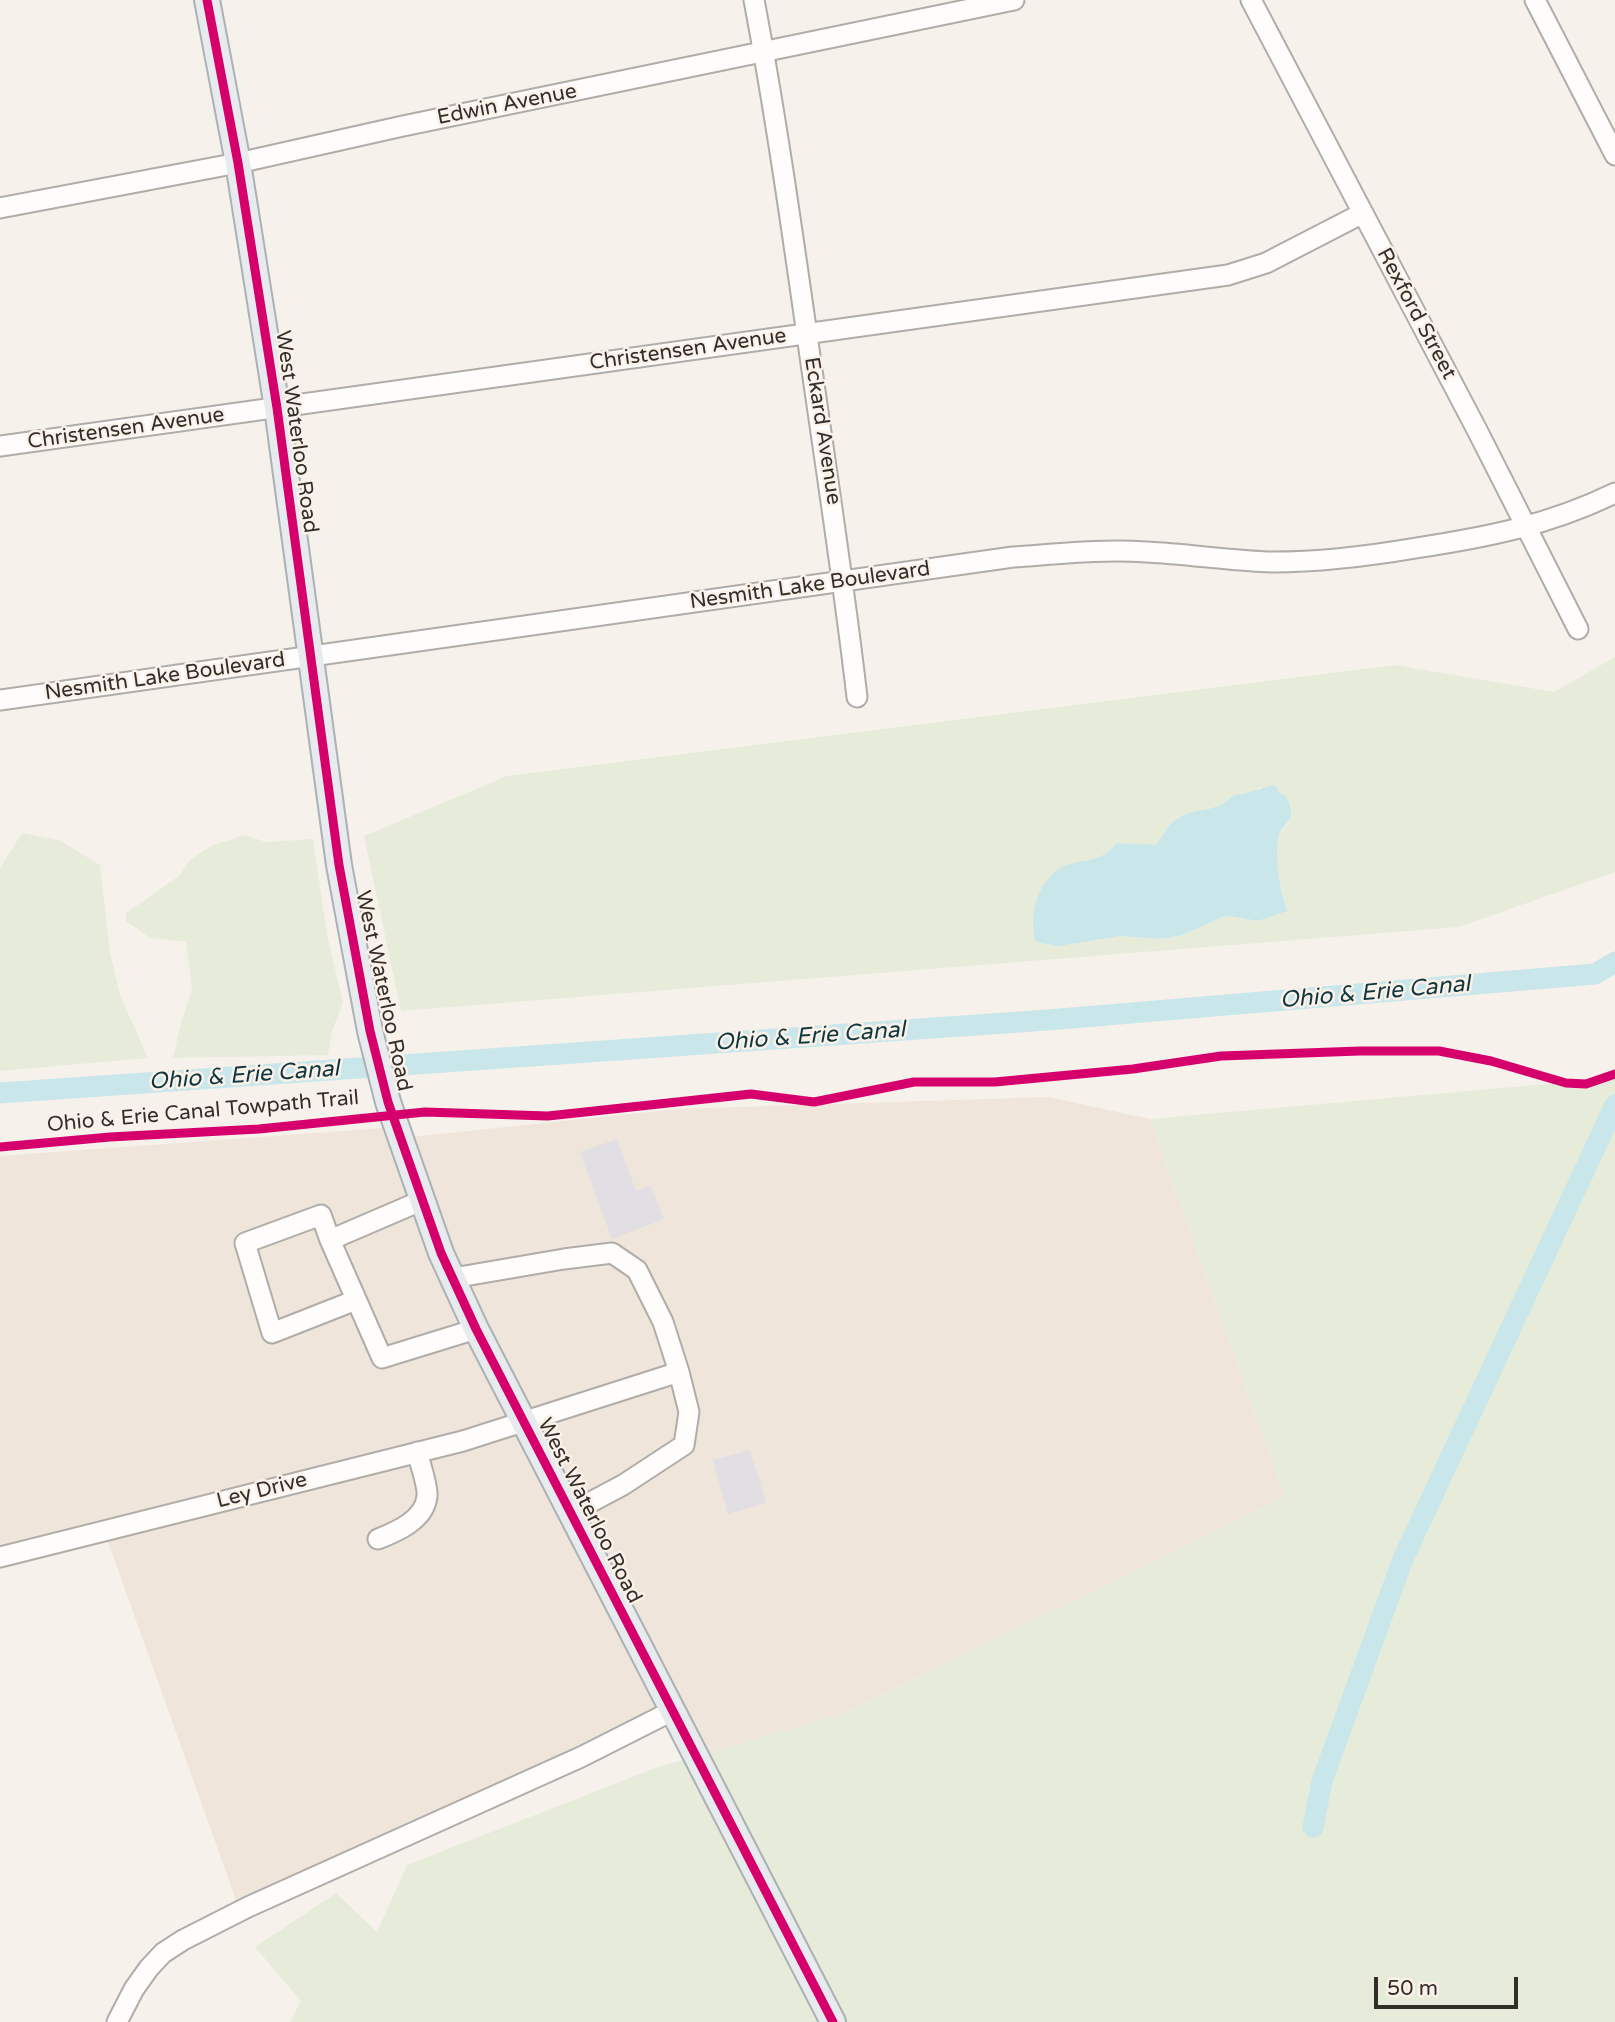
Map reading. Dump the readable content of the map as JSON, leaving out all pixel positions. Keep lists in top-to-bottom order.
{
  "streets": {
    "main road": ["West Waterloo Road"],
    "street": [
      "Edwin Avenue",
      "Rexford Street",
      "Christensen Avenue",
      "Eckard Avenue",
      "Nesmith Lake Boulevard",
      "Ley Drive"
    ],
    "cycle path": ["Ohio & Erie Canal Towpath Trail"]
  },
  "crossings": [
    ["Edwin Avenue", "Eckard Avenue"],
    ["Edwin Avenue", "West Waterloo Road"],
    ["Rexford Street", "Christensen Avenue"],
    ["Rexford Street", "Nesmith Lake Boulevard"],
    ["Christensen Avenue", "Eckard Avenue"],
    ["Christensen Avenue", "West Waterloo Road"],
    ["Eckard Avenue", "Nesmith Lake Boulevard"],
    ["West Waterloo Road", "Nesmith Lake Boulevard"],
    ["West Waterloo Road", "Ley Drive"]
  ],
  "water": ["Ohio & Erie Canal"],
  "scale_bar": "50 m"
}
